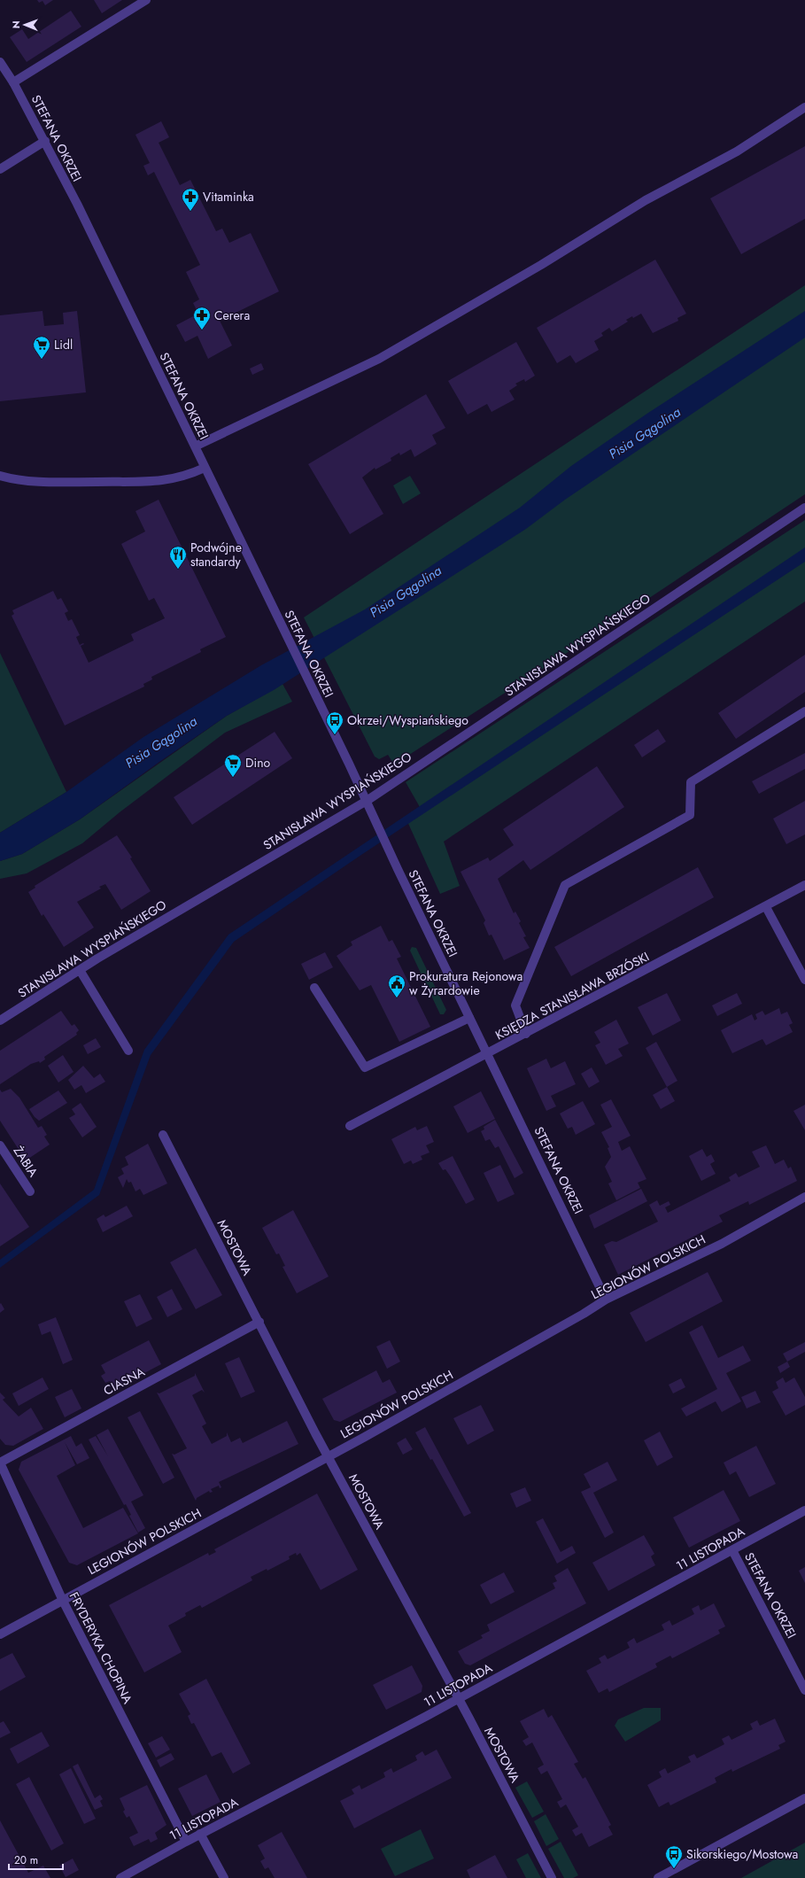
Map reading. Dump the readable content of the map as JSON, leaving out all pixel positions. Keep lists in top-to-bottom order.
{
  "streets": {
    "street": [
      "STEFANA OKRZEI",
      "STANISŁAWA WYSPIAŃSKIEGO",
      "KSIĘDZA STANISŁAWA BRZÓSKI",
      "ŻABIA",
      "MOSTOWA",
      "LEGIONÓW POLSKICH",
      "CIASNA",
      "11 LISTOPADA",
      "FRYDERYKA CHOPINA"
    ]
  },
  "crossings": [
    ["STEFANA OKRZEI", "STANISŁAWA WYSPIAŃSKIEGO"],
    ["STEFANA OKRZEI", "KSIĘDZA STANISŁAWA BRZÓSKI"],
    ["STEFANA OKRZEI", "LEGIONÓW POLSKICH"],
    ["STEFANA OKRZEI", "11 LISTOPADA"],
    ["MOSTOWA", "LEGIONÓW POLSKICH"],
    ["MOSTOWA", "CIASNA"],
    ["MOSTOWA", "11 LISTOPADA"],
    ["LEGIONÓW POLSKICH", "FRYDERYKA CHOPINA"],
    ["CIASNA", "FRYDERYKA CHOPINA"],
    ["11 LISTOPADA", "FRYDERYKA CHOPINA"]
  ],
  "water": ["Pisia Gągolina"],
  "places": {
    "pharmacy": ["Vitaminka", "Cerera"],
    "supermarket": ["Lidl", "Dino"],
    "restaurant": ["Podwójne standardy"],
    "bus stop": ["Okrzei/Wyspiańskiego", "Sikorskiego/Mostowa"],
    "public building": ["Prokuratura Rejonowa w Żyrardowie"]
  },
  "scale_bar": "20 m",
  "north": "left"
}
